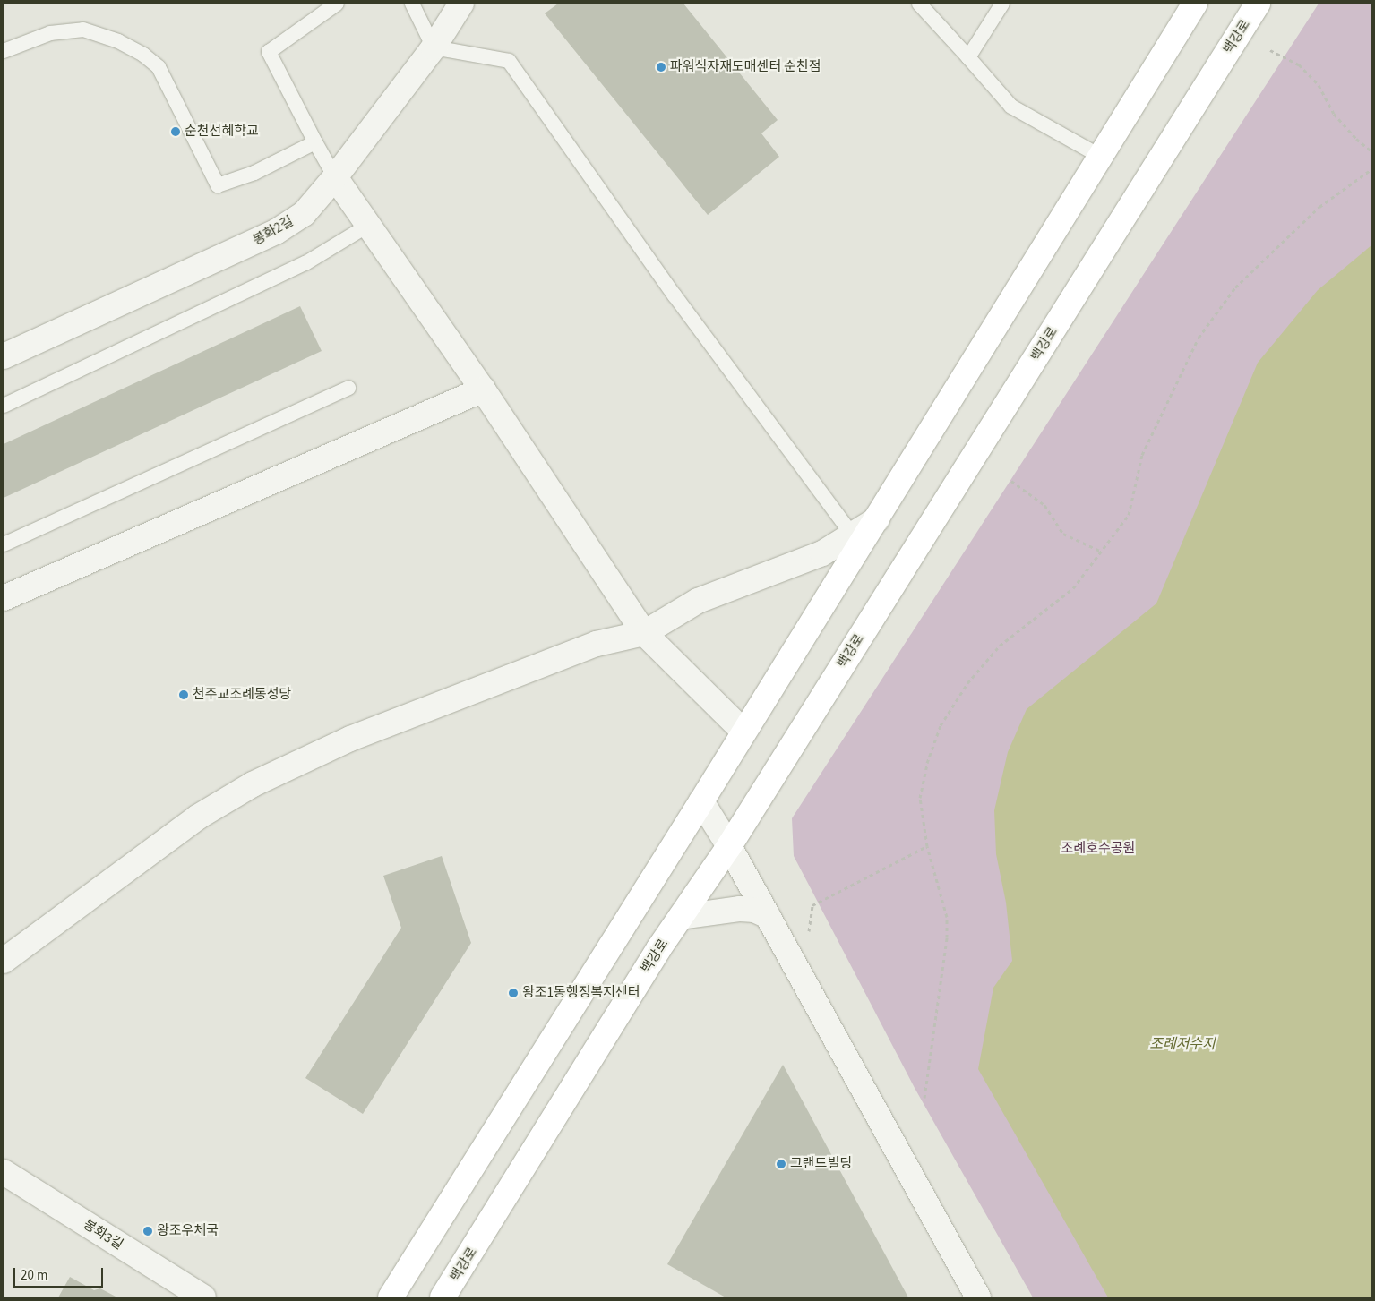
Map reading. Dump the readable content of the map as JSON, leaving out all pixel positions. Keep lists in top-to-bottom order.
{
  "streets": {
    "main road": ["백강로"],
    "street": ["봉화2길", "봉화3길"]
  },
  "water": ["조례저수지"],
  "parks": ["조례호수공원"],
  "places": [
    "파워식자재도매센터 순천점",
    "순천선혜학교",
    "천주교조례동성당",
    "왕조1동행정복지센터",
    "그랜드빌딩",
    "왕조우체국"
  ],
  "scale_bar": "20 m"
}
